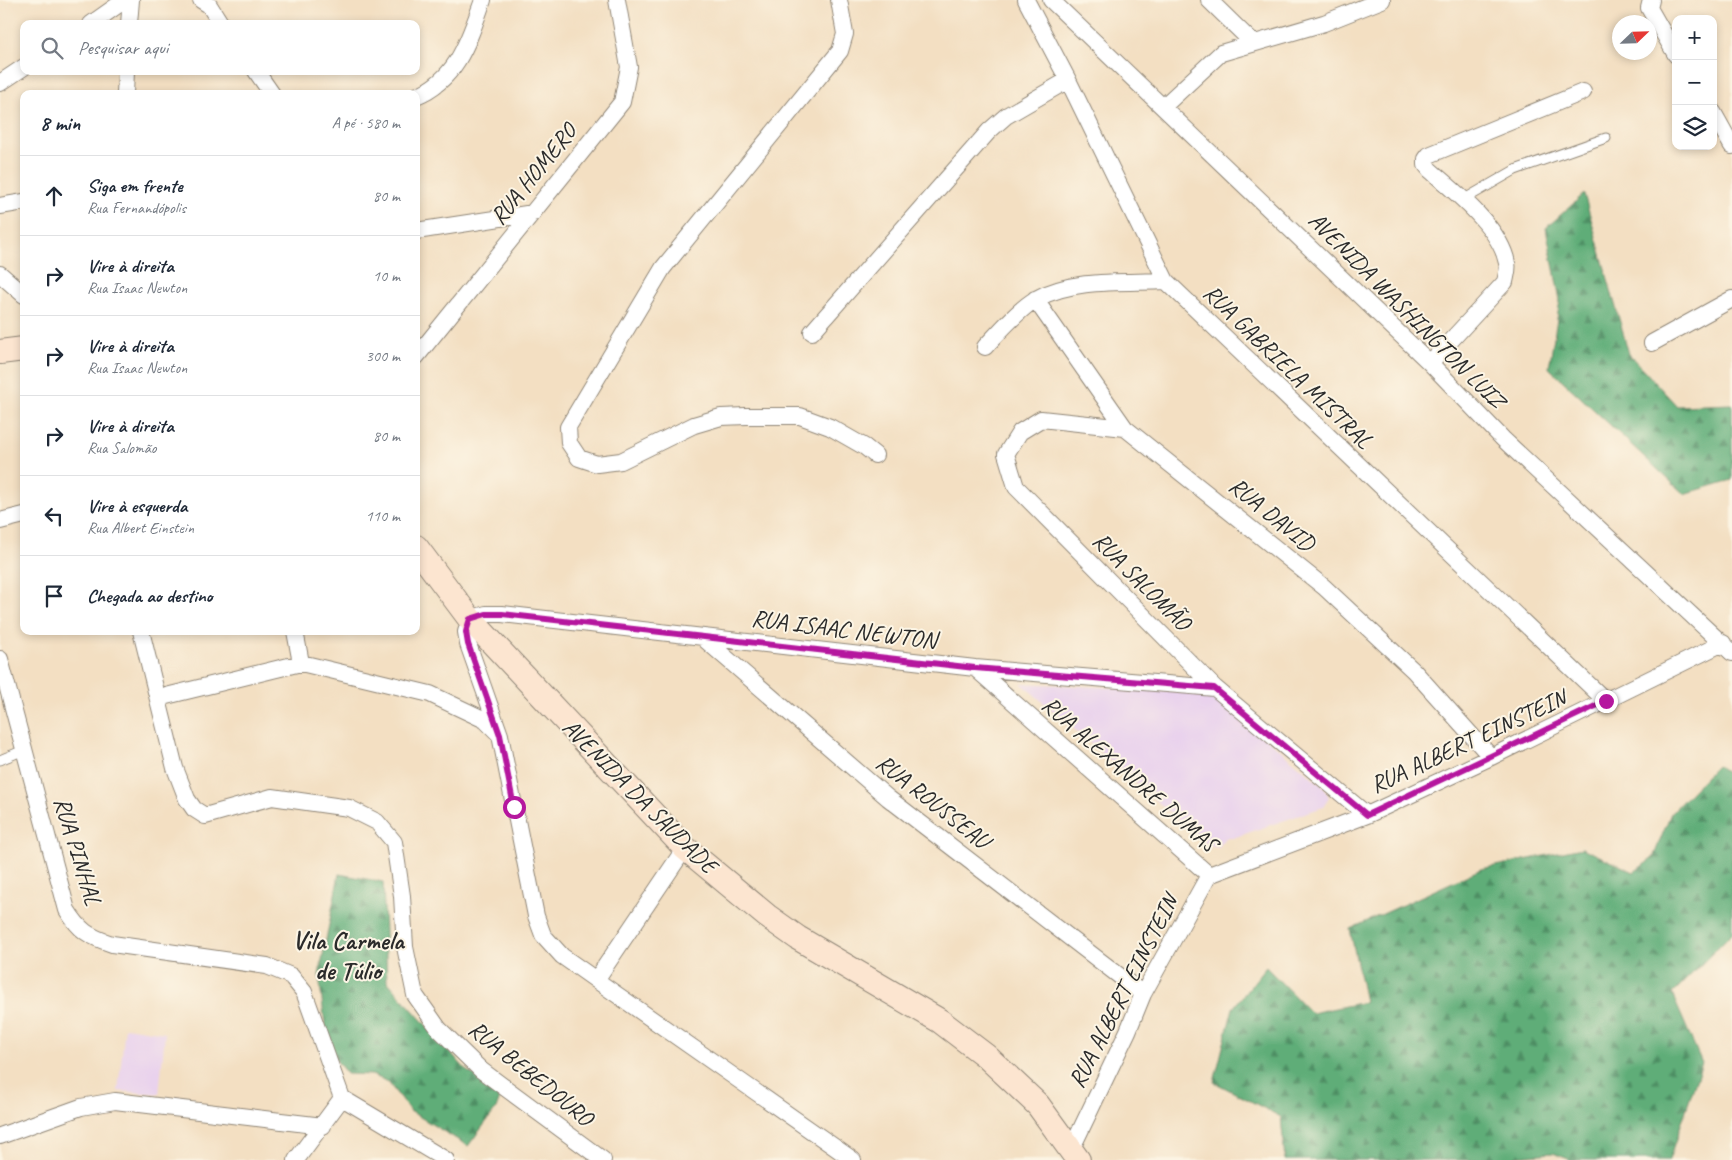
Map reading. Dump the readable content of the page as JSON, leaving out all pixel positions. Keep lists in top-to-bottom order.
{
  "streets": {
    "main road": ["AVENIDA DA SAUDADE"],
    "street": [
      "RUA HOMERO",
      "AVENIDA WASHINGTON LUIZ",
      "RUA GABRIELA MISTRAL",
      "RUA DAVID",
      "RUA SALOMÃO",
      "RUA ISAAC NEWTON",
      "RUA ALBERT EINSTEIN",
      "RUA ALEXANDRE DUMAS",
      "RUA ROUSSEAU",
      "RUA PINHAL",
      "RUA BEBEDOURO"
    ]
  },
  "crossings": [
    ["AVENIDA WASHINGTON LUIZ", "RUA ALBERT EINSTEIN"],
    ["RUA GABRIELA MISTRAL", "RUA ALBERT EINSTEIN"],
    ["RUA DAVID", "RUA SALOMÃO"],
    ["RUA DAVID", "RUA ALBERT EINSTEIN"],
    ["RUA SALOMÃO", "RUA ISAAC NEWTON"],
    ["RUA SALOMÃO", "RUA ALBERT EINSTEIN"],
    ["RUA ISAAC NEWTON", "RUA ALEXANDRE DUMAS"],
    ["RUA ISAAC NEWTON", "AVENIDA DA SAUDADE"],
    ["RUA ISAAC NEWTON", "RUA ROUSSEAU"],
    ["RUA ALBERT EINSTEIN", "RUA ALEXANDRE DUMAS"],
    ["RUA ALBERT EINSTEIN", "AVENIDA DA SAUDADE"],
    ["RUA ALBERT EINSTEIN", "RUA ROUSSEAU"]
  ],
  "districts": ["Vila Carmela de Túlio"],
  "north": "top right",
  "page": {
    "map_buttons": ["+", "−"],
    "search": "Pesquisar aqui",
    "heading": ["8 min", "A pé · 580 m"],
    "list": [
      ["Siga em frente", "Rua Fernandópolis", "80 m"],
      ["Vire à direita", "Rua Isaac Newton", "10 m"],
      ["Vire à direita", "Rua Isaac Newton", "300 m"],
      ["Vire à direita", "Rua Salomão", "80 m"],
      ["Vire à esquerda", "Rua Albert Einstein", "110 m"],
      "Chegada ao destino"
    ]
  }
}
